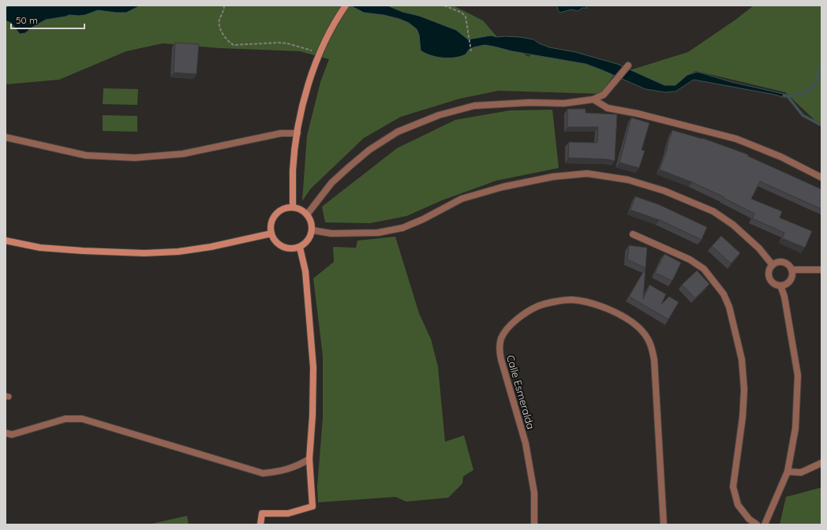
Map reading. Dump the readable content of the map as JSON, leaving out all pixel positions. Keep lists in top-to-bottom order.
{
  "streets": {
    "street": ["Calle Esmeralda"]
  },
  "scale_bar": "50 m"
}
